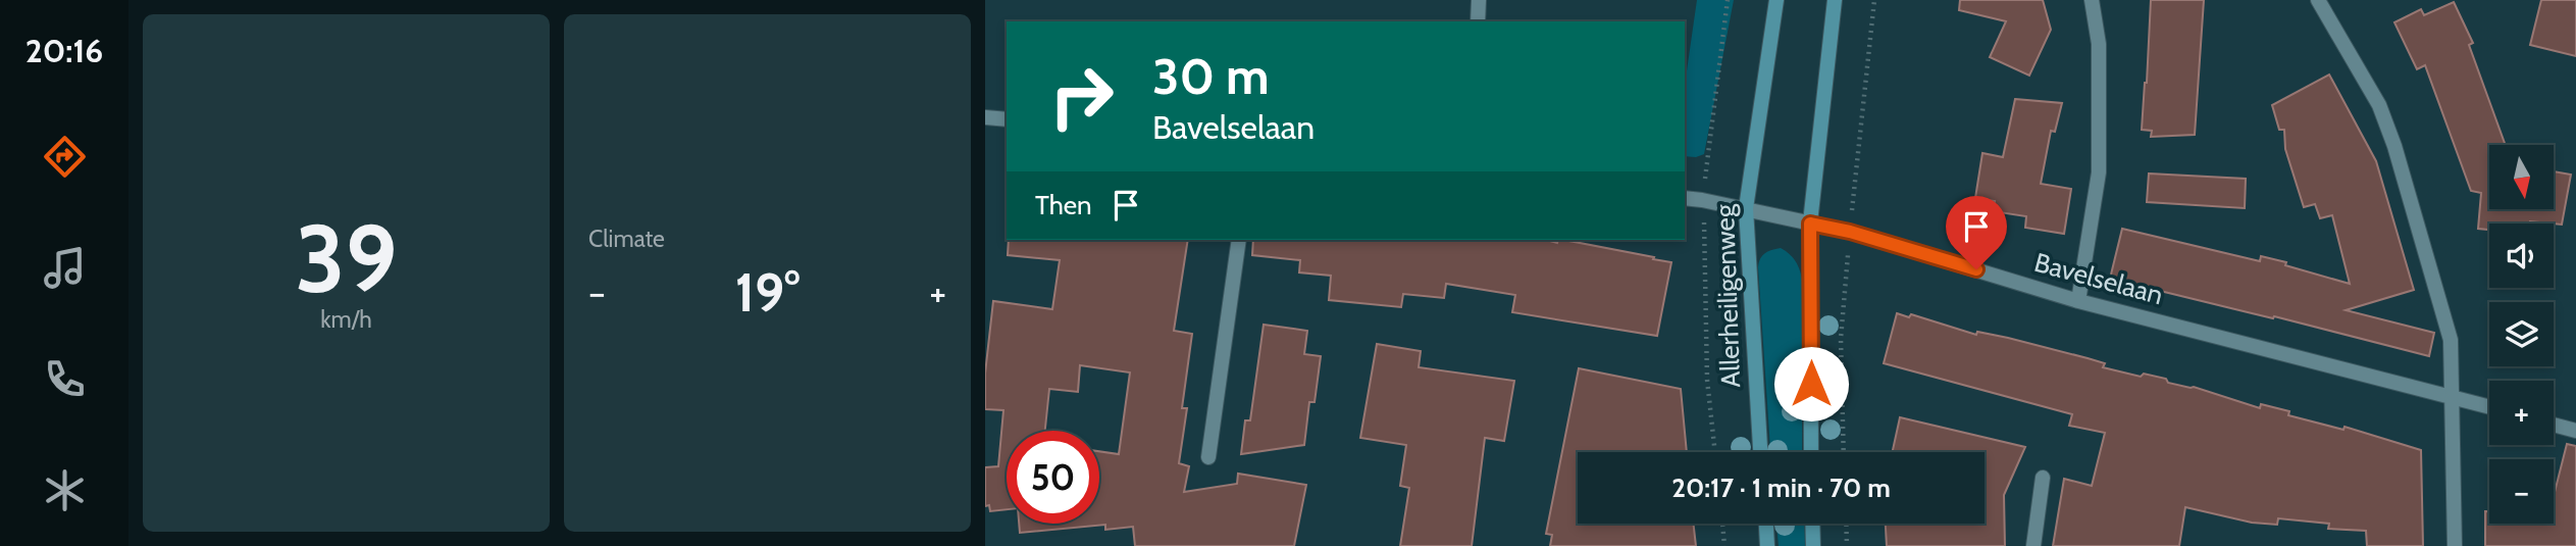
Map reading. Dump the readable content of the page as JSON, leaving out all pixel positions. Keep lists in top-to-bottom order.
{
  "streets": {
    "main road": ["Allerheiligenweg"],
    "street": ["Bavelselaan"]
  },
  "crossings": [
    ["Bavelselaan", "Allerheiligenweg"]
  ],
  "north": "bottom",
  "page": {
    "tabs": "20:16",
    "tile": [
      ["39", "km/h"],
      "Climate"
    ],
    "turn": ["30 m", "Bavelselaan"],
    "map_buttons": ["+", "−"],
    "then": "Then",
    "heat": ["−", "19°", "+"],
    "limit": "50",
    "trip": "20:17 · 1 min · 70 m"
  }
}
